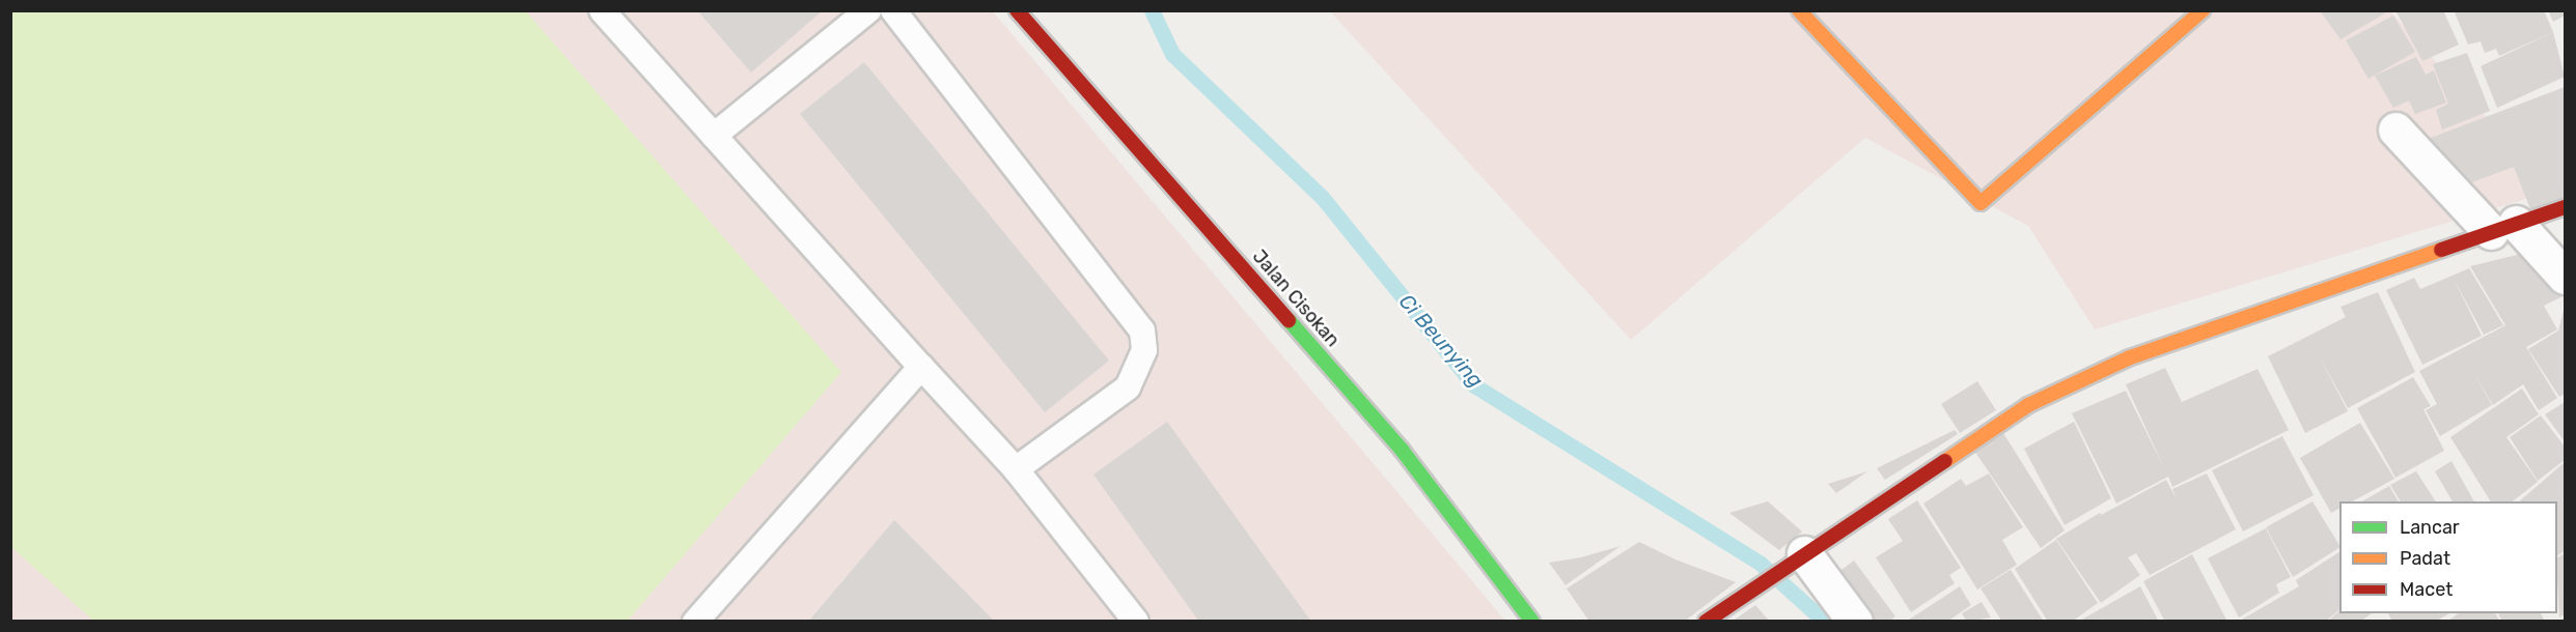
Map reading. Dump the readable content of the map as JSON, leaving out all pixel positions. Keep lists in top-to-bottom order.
{
  "streets": {
    "street": ["Jalan Cisokan"]
  },
  "water": ["Ci Beunying"],
  "legend": ["Lancar", "Padat", "Macet"]
}
